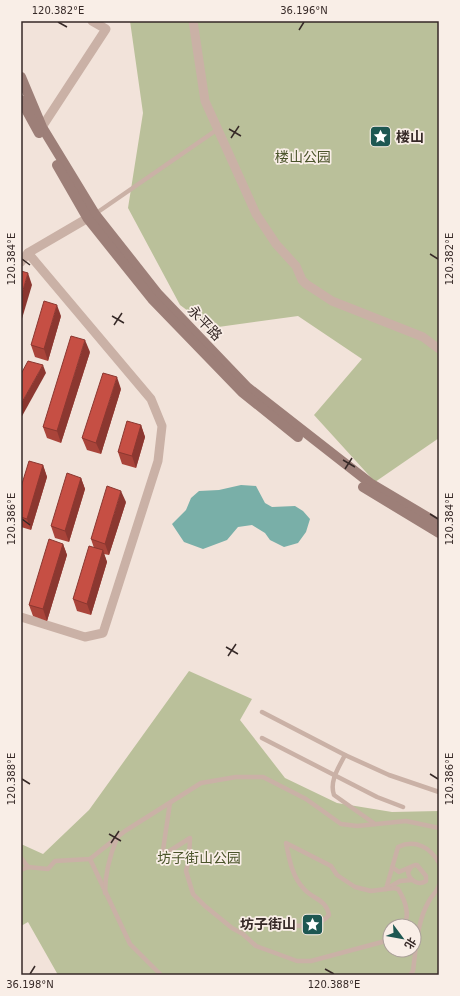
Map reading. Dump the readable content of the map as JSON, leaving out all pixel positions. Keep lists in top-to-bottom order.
{
  "streets": {
    "main road": ["永平路"]
  },
  "parks": ["楼山公园", "坊子街山公园"],
  "places": {
    "place": ["楼山", "坊子街山"]
  },
  "north": "bottom right",
  "coordinates": [
    "120.382°E",
    "36.196°N",
    "120.384°E",
    "120.386°E",
    "120.388°E",
    "36.198°N"
  ]
}
